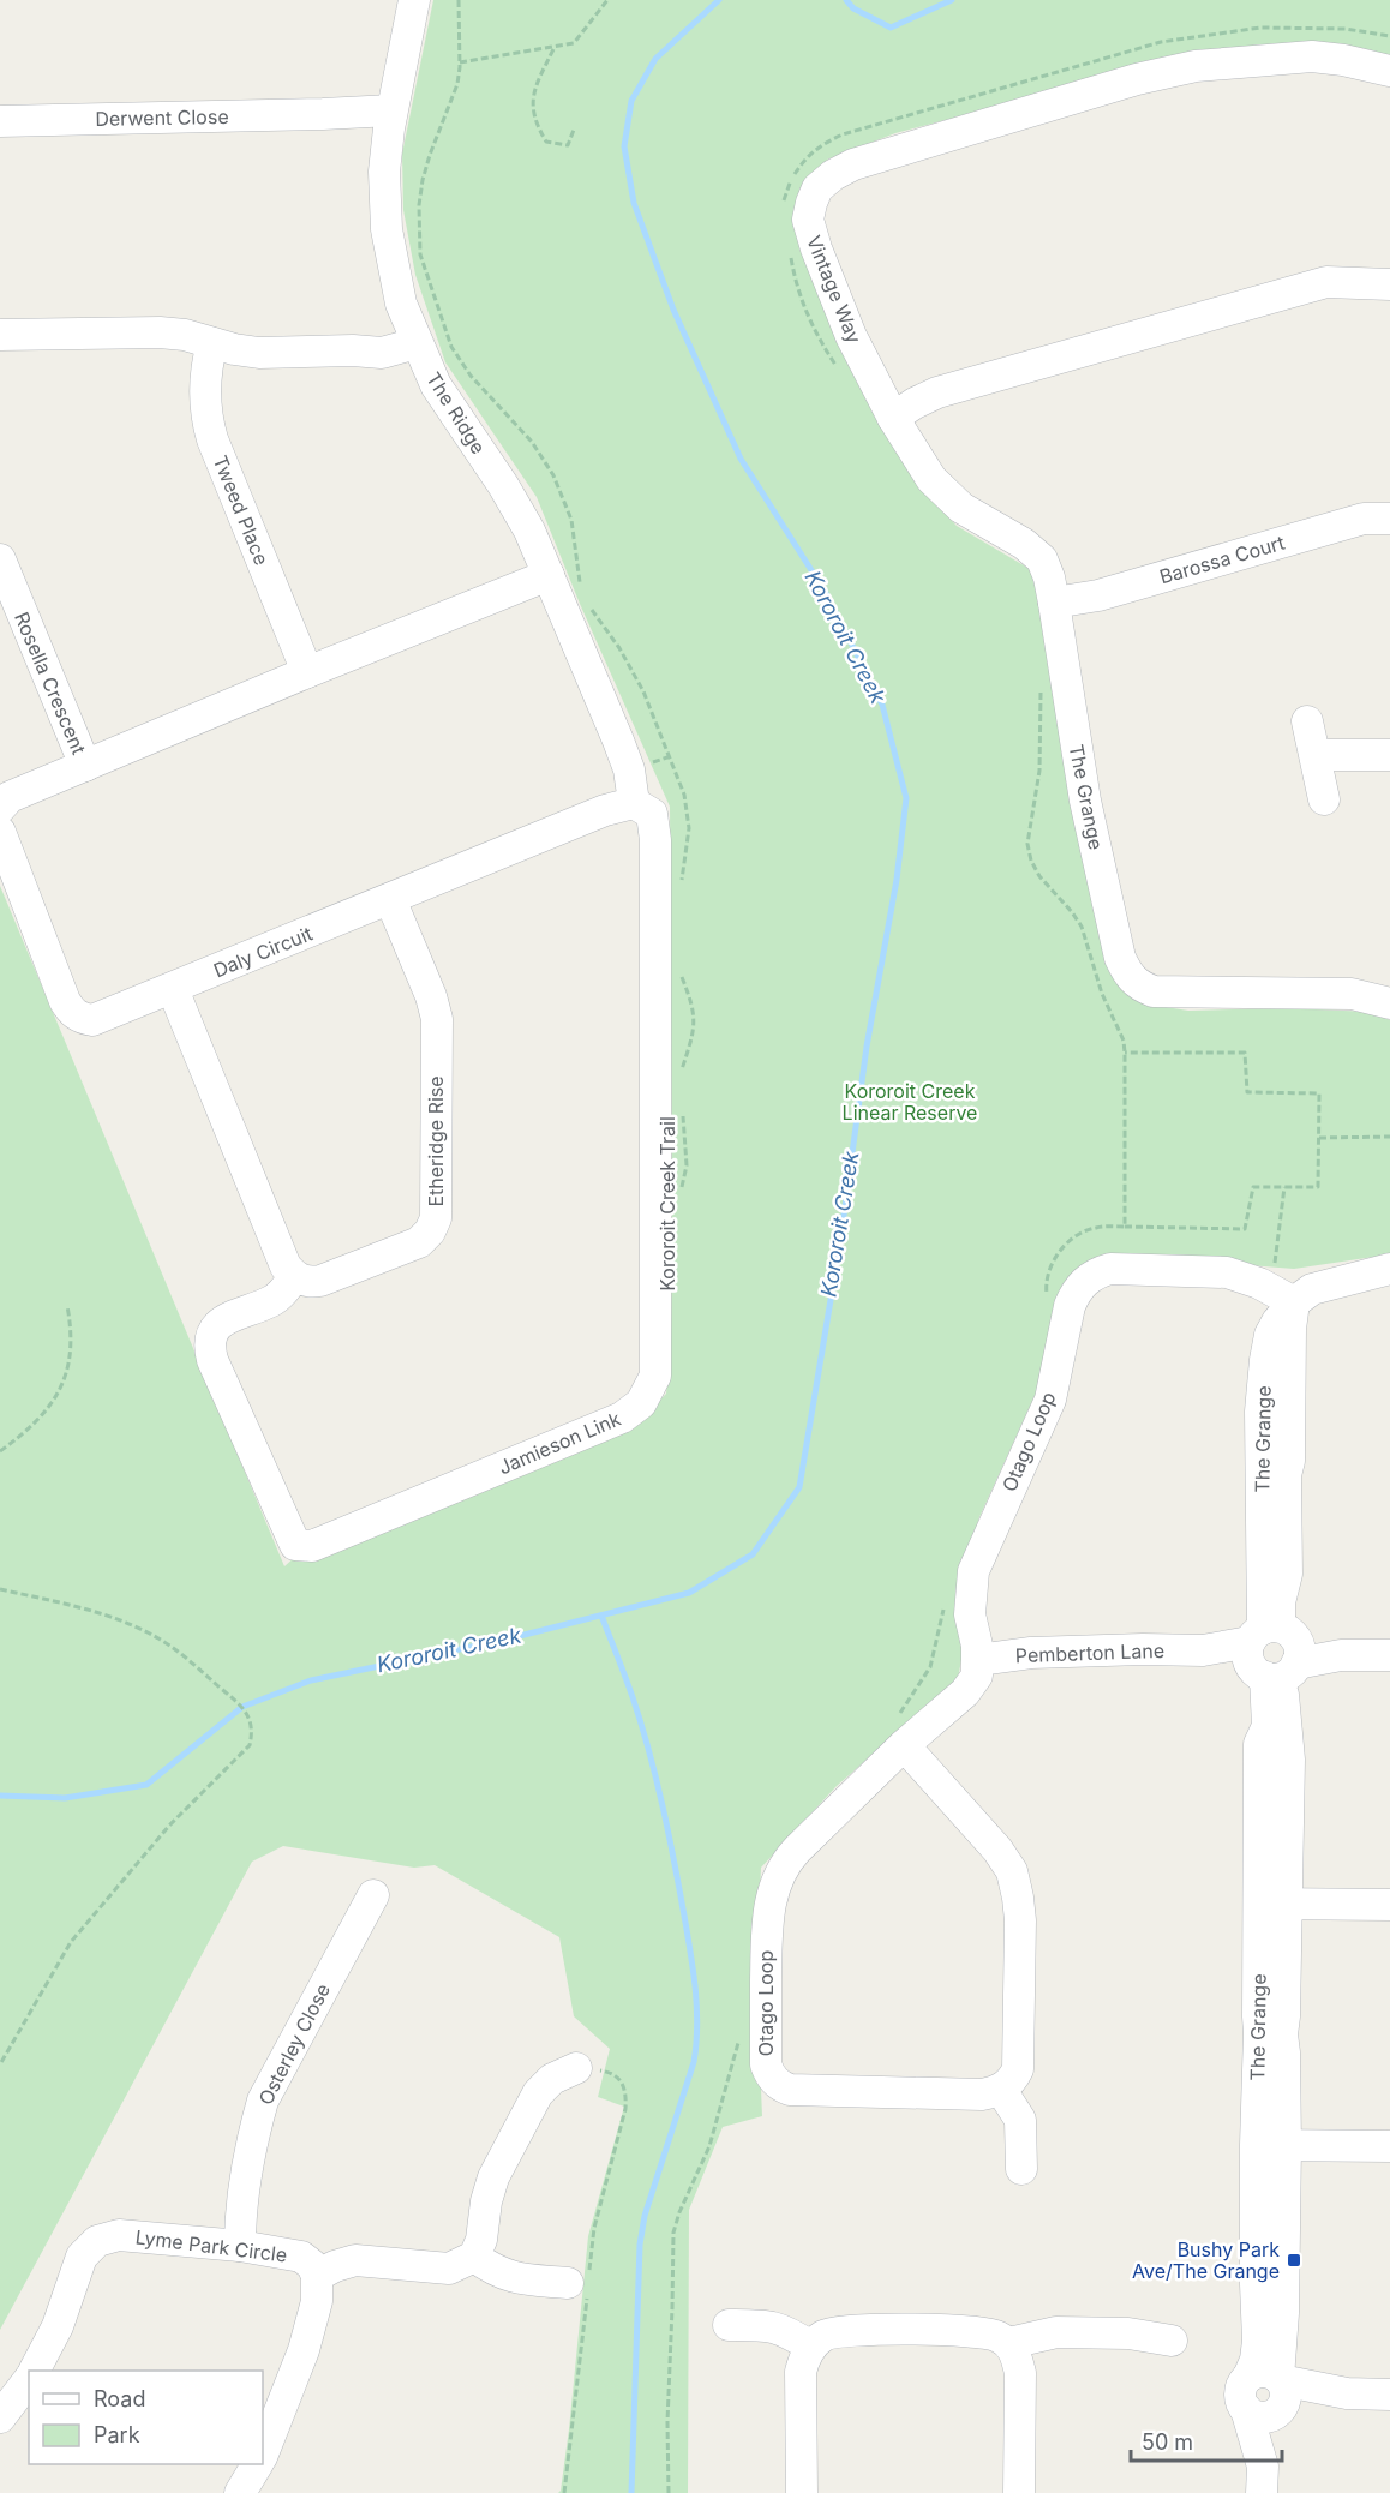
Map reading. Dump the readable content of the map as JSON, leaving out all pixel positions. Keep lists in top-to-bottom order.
{
  "streets": {
    "street": [
      "Derwent Close",
      "Vintage Way",
      "The Ridge",
      "Tweed Place",
      "Barossa Court",
      "Rosella Crescent",
      "The Grange",
      "Daly Circuit",
      "Etheridge Rise",
      "Otago Loop",
      "Jamieson Link",
      "Pemberton Lane",
      "Osterley Close",
      "Lyme Park Circle"
    ],
    "path": ["Kororoit Creek Trail"]
  },
  "crossings": [
    ["Derwent Close", "The Ridge"],
    ["Vintage Way", "The Grange"],
    ["The Ridge", "Daly Circuit"],
    ["The Ridge", "Jamieson Link"],
    ["Barossa Court", "The Grange"],
    ["The Grange", "Otago Loop"],
    ["The Grange", "Pemberton Lane"],
    ["Daly Circuit", "Etheridge Rise"],
    ["Daly Circuit", "Jamieson Link"],
    ["Etheridge Rise", "Jamieson Link"],
    ["Otago Loop", "Pemberton Lane"],
    ["Osterley Close", "Lyme Park Circle"]
  ],
  "water": ["Kororoit Creek"],
  "parks": ["Kororoit Creek Linear Reserve"],
  "places": {
    "transit": ["Bushy Park Ave/The Grange"]
  },
  "legend": ["Road", "Park"],
  "scale_bar": "50 m"
}
